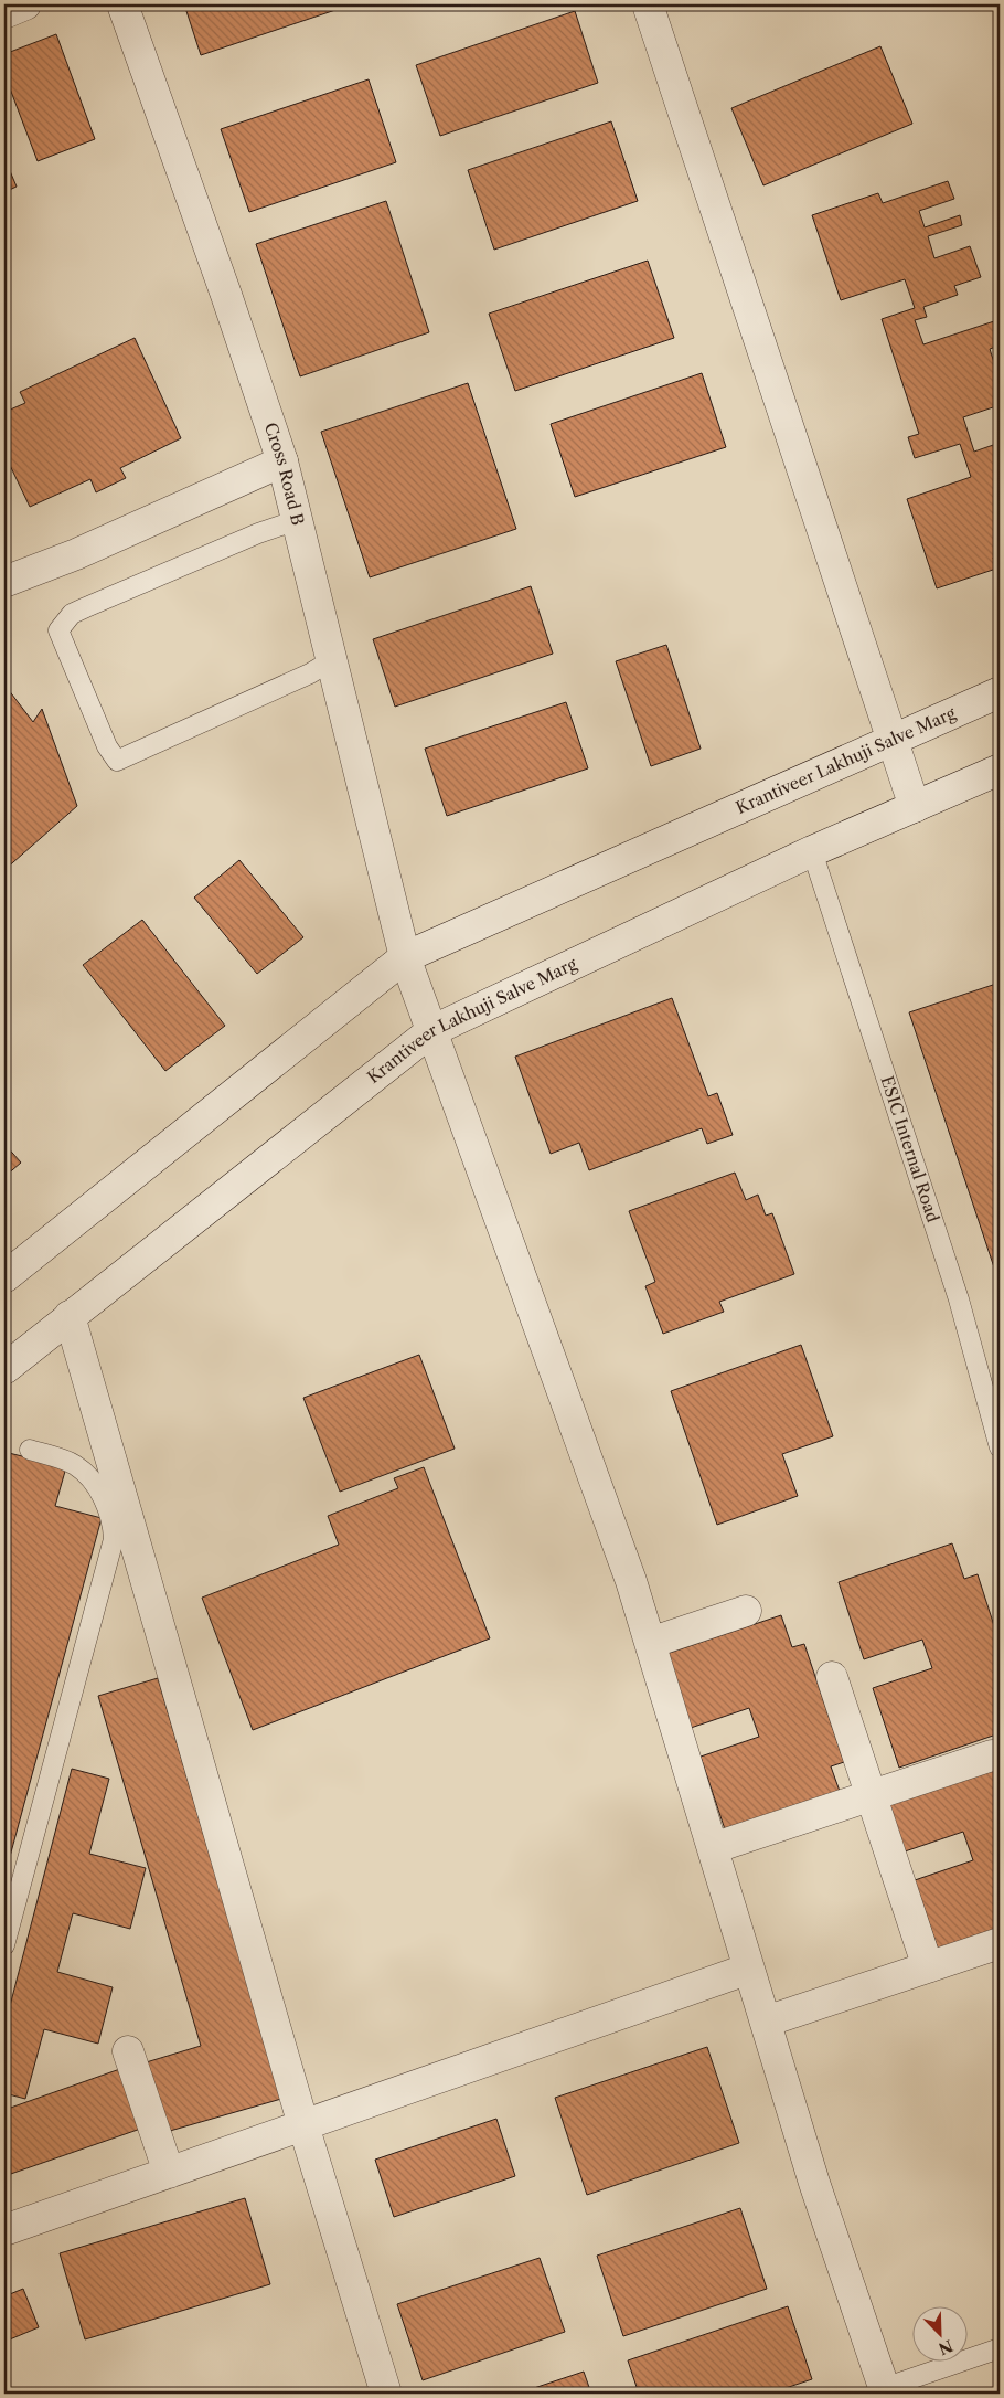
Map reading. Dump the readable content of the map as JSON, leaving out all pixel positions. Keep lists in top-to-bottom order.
{
  "streets": {
    "street": ["Cross Road B", "Krantiveer Lakhuji Salve Marg"],
    "lane": ["ESIC Internal Road"]
  },
  "crossings": [
    ["Cross Road B", "Krantiveer Lakhuji Salve Marg"],
    ["Krantiveer Lakhuji Salve Marg", "ESIC Internal Road"]
  ],
  "north": "bottom right"
}
